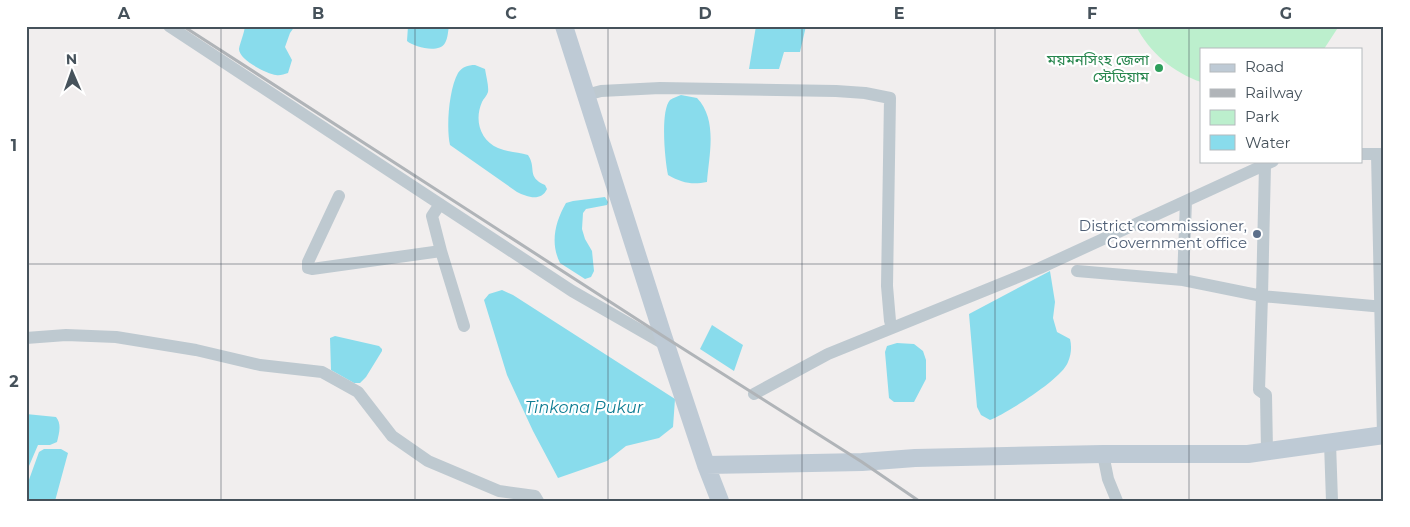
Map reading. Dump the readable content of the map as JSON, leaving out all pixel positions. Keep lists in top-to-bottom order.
{
  "water": ["Tinkona Pukur"],
  "places": ["ময়মনসিংহ জেলা স্টেডিয়াম", "District commissioner, Government office"],
  "legend": [
    "Road",
    "Railway",
    "Park",
    "Water"
  ],
  "north": "top",
  "grid": {
    "columns": [
      "A",
      "B",
      "C",
      "D",
      "E",
      "F",
      "G"
    ],
    "rows": ["1", "2"]
  }
}
